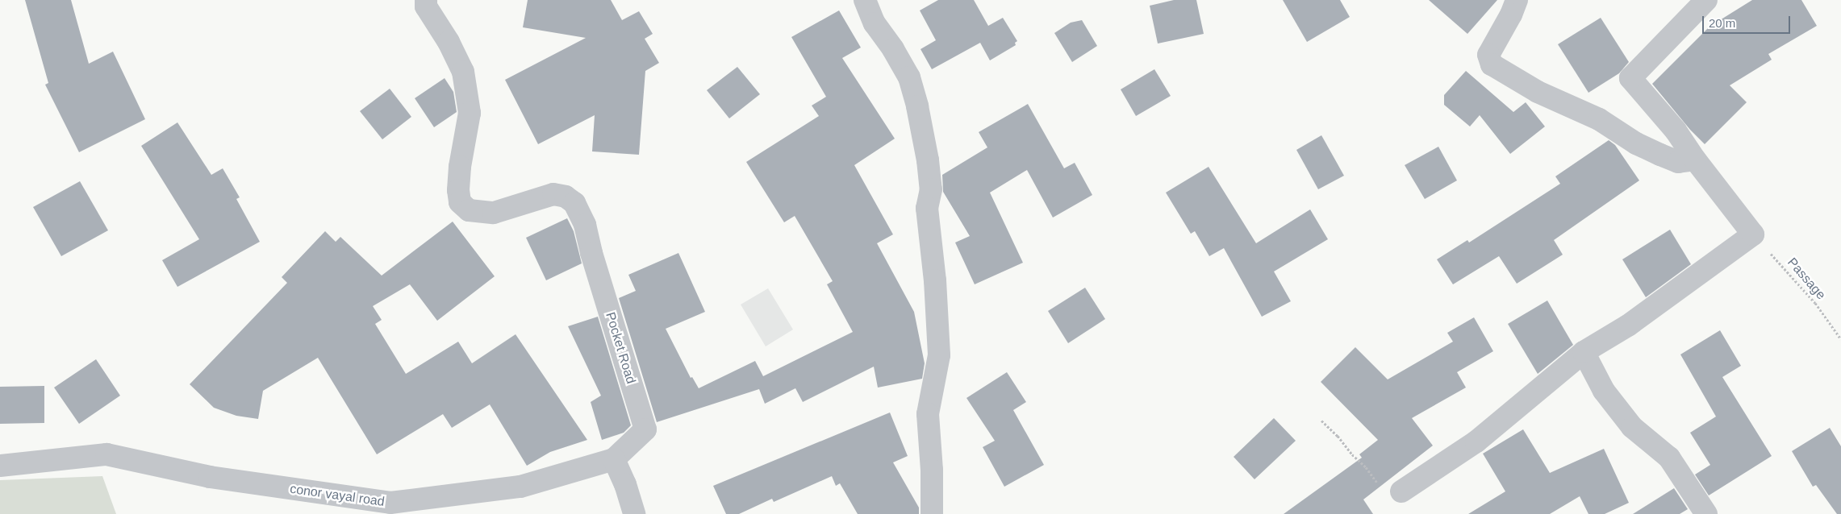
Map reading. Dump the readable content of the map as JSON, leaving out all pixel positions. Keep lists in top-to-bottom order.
{
  "streets": {
    "street": ["Pocket Road", "conor vayal road"],
    "path": ["Passage"]
  },
  "crossings": [
    ["Pocket Road", "conor vayal road"]
  ],
  "scale_bar": "20 m"
}
